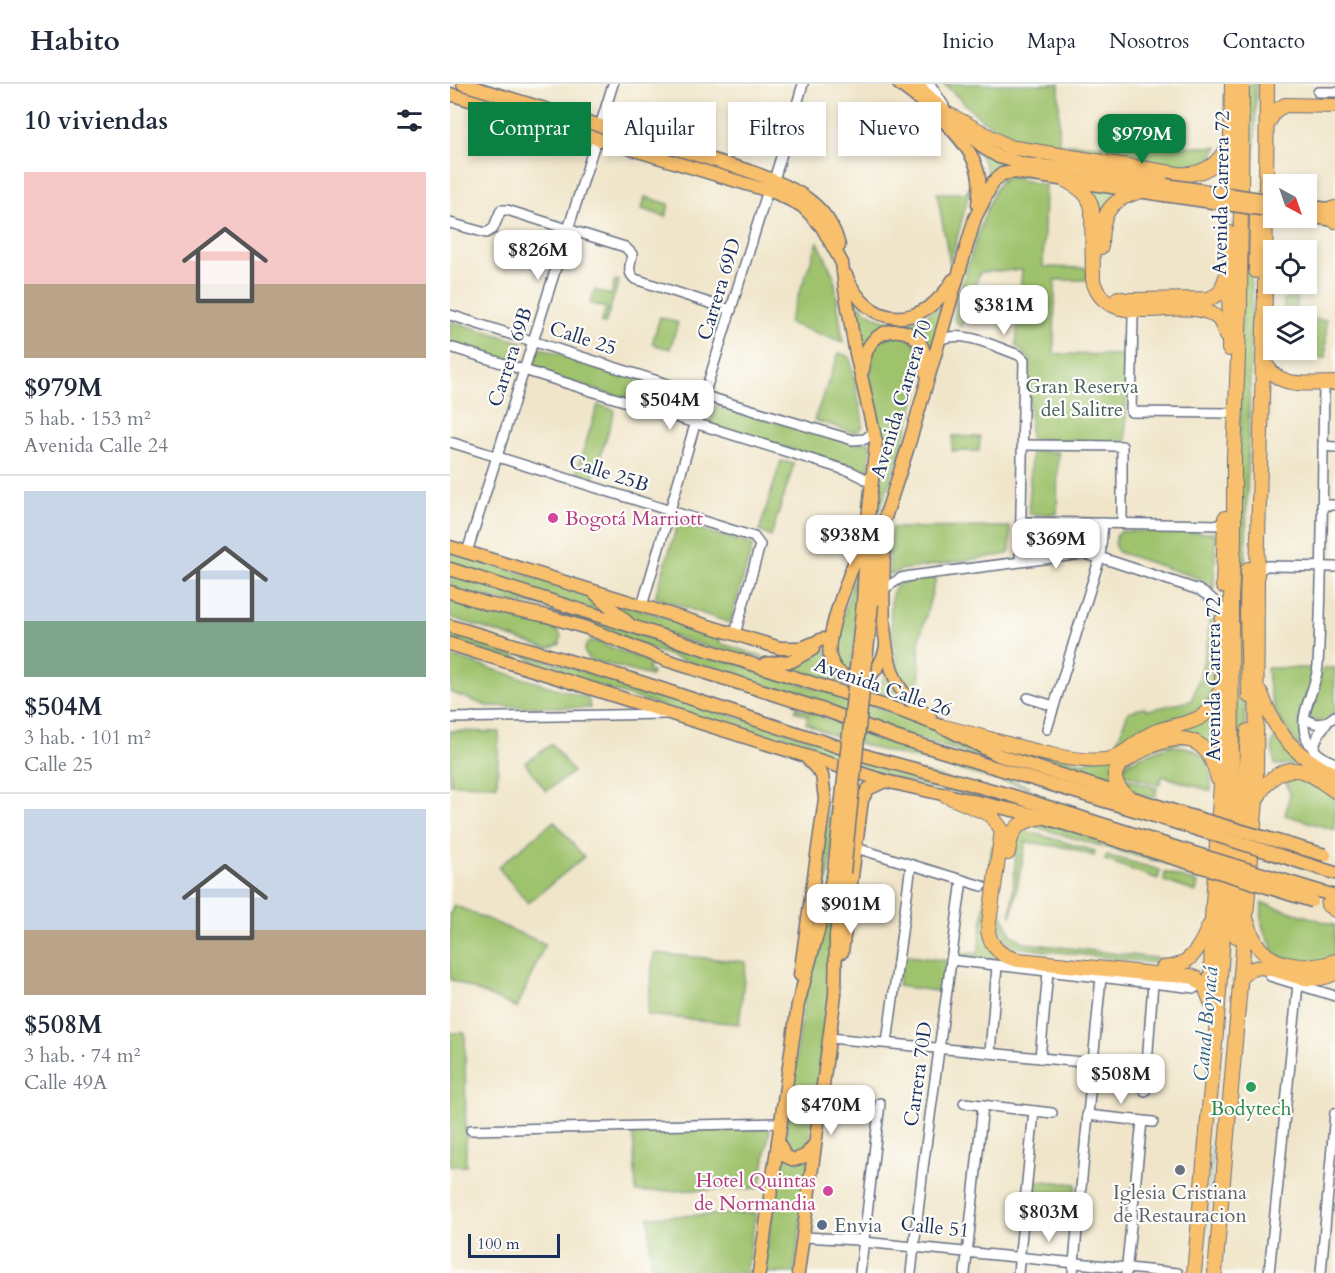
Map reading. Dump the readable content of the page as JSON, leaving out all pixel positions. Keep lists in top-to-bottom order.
{
  "streets": {
    "highway": ["Avenida Carrera 72"],
    "main road": ["Avenida Carrera 70", "Avenida Calle 26"],
    "street": [
      "Carrera 69D",
      "Calle 25",
      "Carrera 69B",
      "Calle 25B",
      "Carrera 70D",
      "Calle 51"
    ]
  },
  "crossings": [
    ["Carrera 69D", "Calle 25"],
    ["Carrera 69D", "Calle 25B"],
    ["Calle 25", "Carrera 69B"],
    ["Calle 25", "Avenida Carrera 70"],
    ["Carrera 69B", "Calle 25B"],
    ["Avenida Carrera 70", "Calle 51"],
    ["Carrera 70D", "Calle 51"]
  ],
  "water": ["Canal Boyacá"],
  "parks": ["Gran Reserva del Salitre"],
  "places": [
    "Bogotá Marriott",
    "Bodytech",
    "Iglesia Cristiana de Restauracion",
    "Hotel Quintas de Normandia",
    "Envia"
  ],
  "scale_bar": "100 m",
  "north": "bottom right",
  "page": {
    "header": "Habito",
    "nav": [
      "Inicio",
      "Mapa",
      "Nosotros",
      "Contacto"
    ],
    "heading": "10 viviendas",
    "chip": [
      "Comprar",
      "Alquilar",
      "Filtros",
      "Nuevo"
    ],
    "price": [
      "$979M",
      "$826M",
      "$381M",
      "$504M",
      "$938M",
      "$369M",
      "$901M",
      "$508M",
      "$470M",
      "$803M"
    ],
    "list": [
      {
        "name": "$979M",
        "note": "5 hab. · 153 m² · Avenida Calle 24"
      },
      {
        "name": "$504M",
        "note": "3 hab. · 101 m² · Calle 25"
      },
      {
        "name": "$508M",
        "note": "3 hab. · 74 m² · Calle 49A"
      }
    ],
    "scale": "100 m"
  }
}
